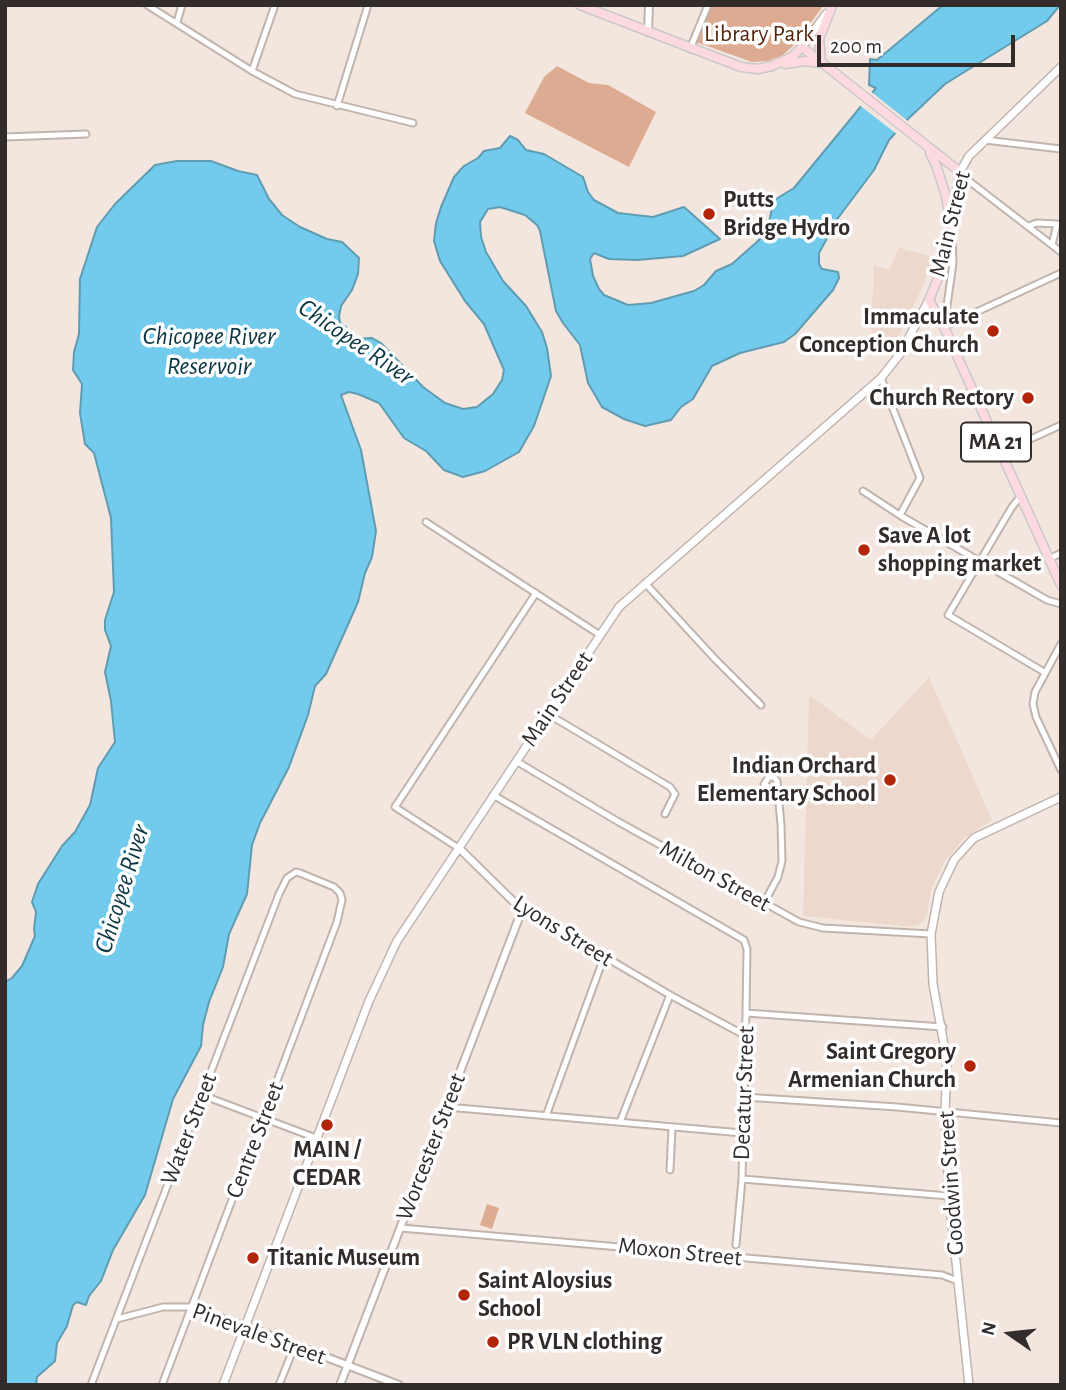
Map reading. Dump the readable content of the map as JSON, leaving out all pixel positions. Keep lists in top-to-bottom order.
{
  "streets": {
    "main road": ["Main Street", "MA 21", "Goodwin Street"],
    "street": [
      "Milton Street",
      "Lyons Street",
      "Decatur Street",
      "Water Street",
      "Centre Street",
      "Worcester Street",
      "Moxon Street",
      "Pinevale Street"
    ]
  },
  "crossings": [
    ["Main Street", "MA 21"],
    ["Main Street", "Milton Street"],
    ["Main Street", "Lyons Street"],
    ["Main Street", "Decatur Street"],
    ["Main Street", "Pinevale Street"],
    ["Milton Street", "Goodwin Street"],
    ["Lyons Street", "Decatur Street"],
    ["Lyons Street", "Worcester Street"],
    ["Water Street", "Centre Street"],
    ["Water Street", "Pinevale Street"],
    ["Centre Street", "Pinevale Street"],
    ["Worcester Street", "Moxon Street"],
    ["Worcester Street", "Pinevale Street"],
    ["Goodwin Street", "Moxon Street"]
  ],
  "water": ["Chicopee River Reservoir", "Chicopee River"],
  "parks": ["Library Park"],
  "places": [
    "Putts Bridge Hydro",
    "Immaculate Conception Church",
    "Church Rectory",
    "Save A lot shopping market",
    "Indian Orchard Elementary School",
    "Saint Gregory Armenian Church",
    "MAIN / CEDAR",
    "Titanic Museum",
    "Saint Aloysius School",
    "PR VLN clothing"
  ],
  "scale_bar": "200 m",
  "north": "left"
}
